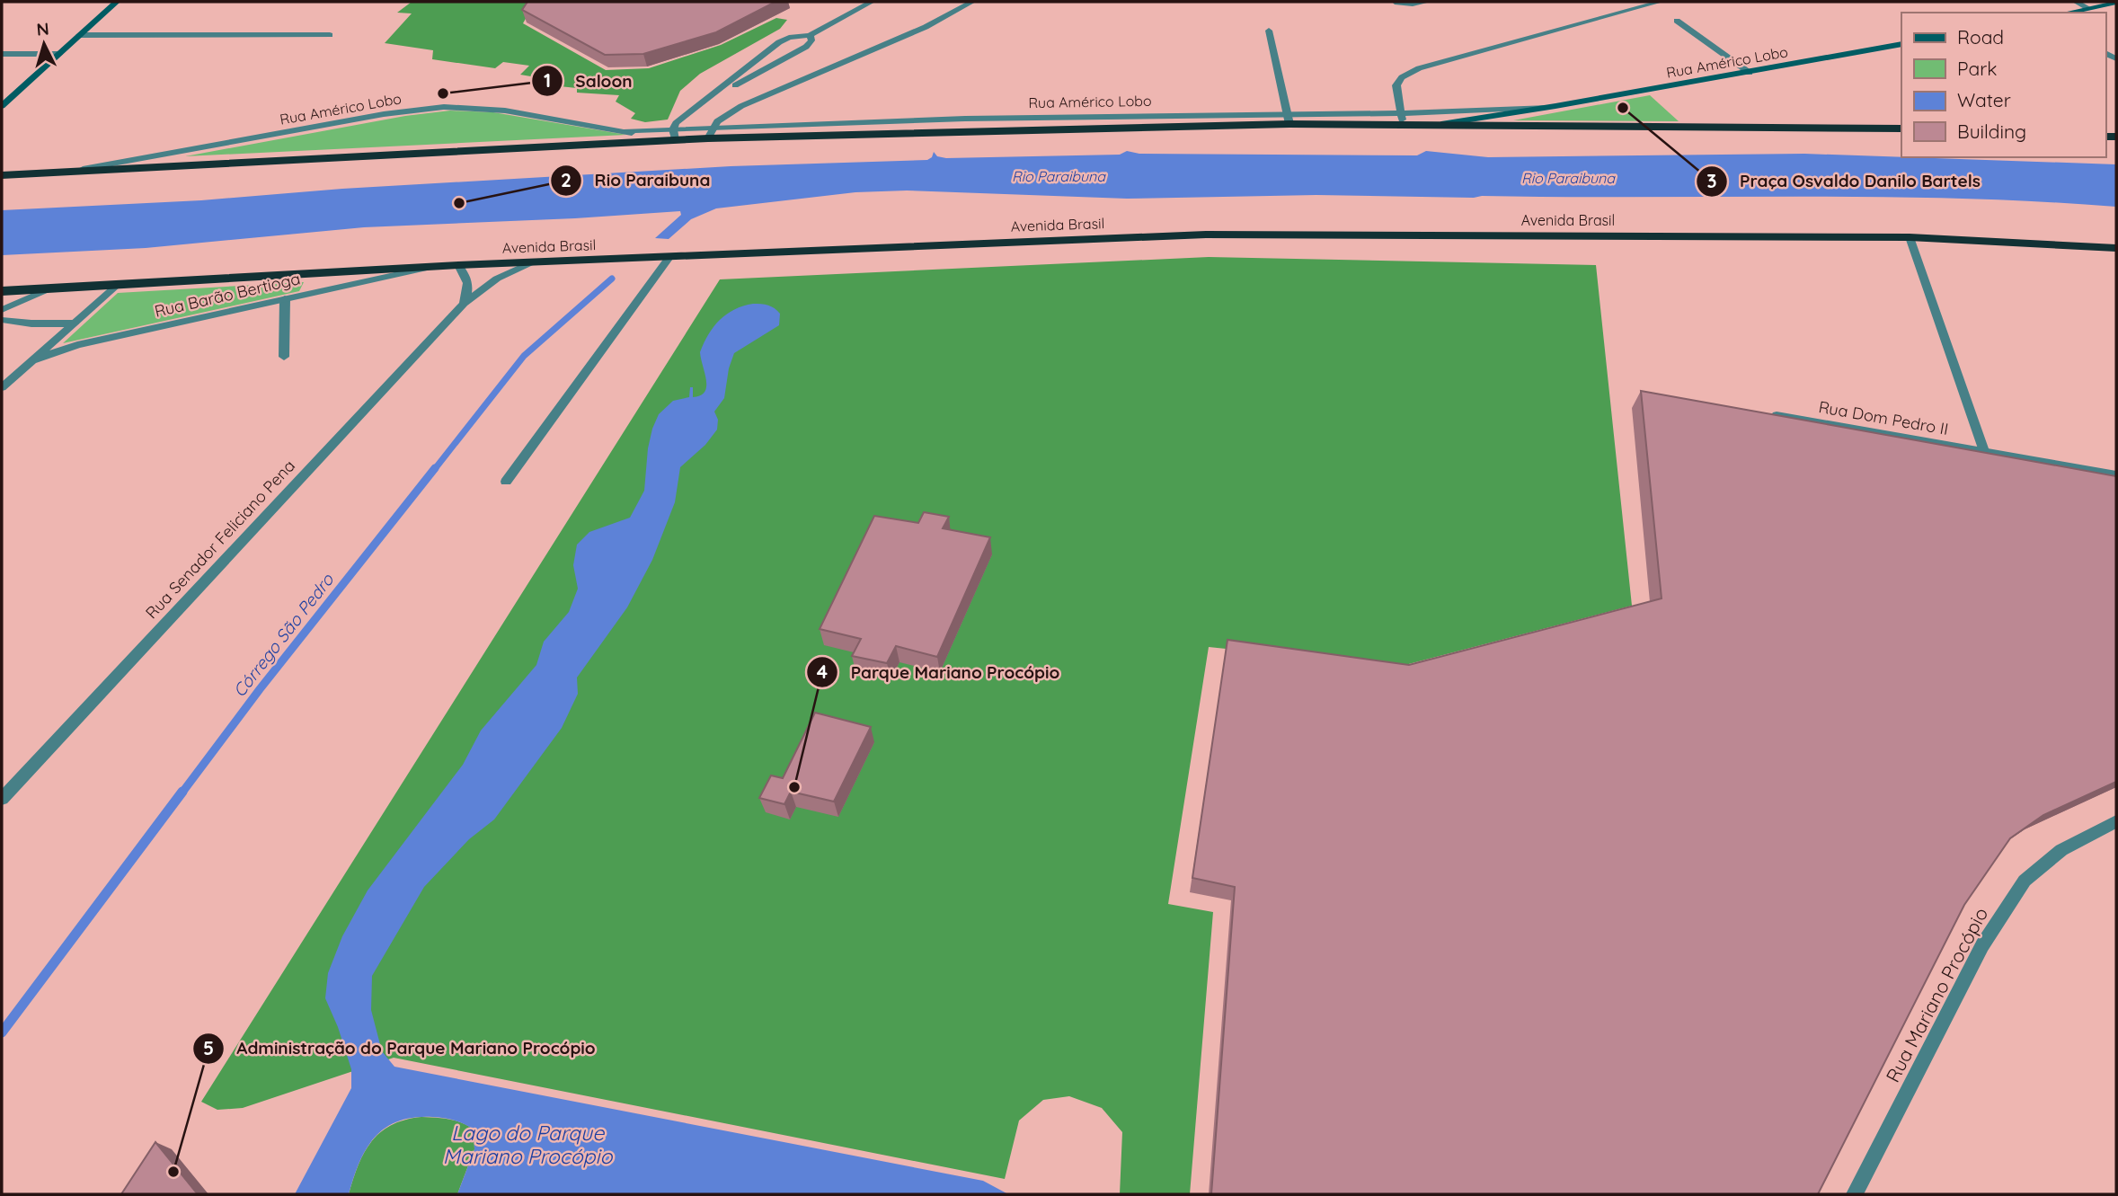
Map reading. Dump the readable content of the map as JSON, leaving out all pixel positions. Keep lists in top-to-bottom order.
{
  "streets": {
    "highway": ["Avenida Brasil"],
    "main road": ["Rua Américo Lobo"],
    "street": [
      "Rua Barão Bertioga",
      "Rua Dom Pedro II",
      "Rua Senador Feliciano Pena",
      "Rua Mariano Procópio"
    ]
  },
  "crossings": [
    ["Avenida Brasil", "Rua Barão Bertioga"],
    ["Avenida Brasil", "Rua Senador Feliciano Pena"]
  ],
  "water": ["Rio Paraibuna", "Córrego São Pedro", "Lago do Parque Mariano Procópio"],
  "places": [
    "Saloon",
    "Praça Osvaldo Danilo Bartels",
    "Rio Paraibuna",
    "Parque Mariano Procópio",
    "Administração do Parque Mariano Procópio"
  ],
  "legend": [
    "Road",
    "Park",
    "Water",
    "Building"
  ],
  "north": "top"
}
